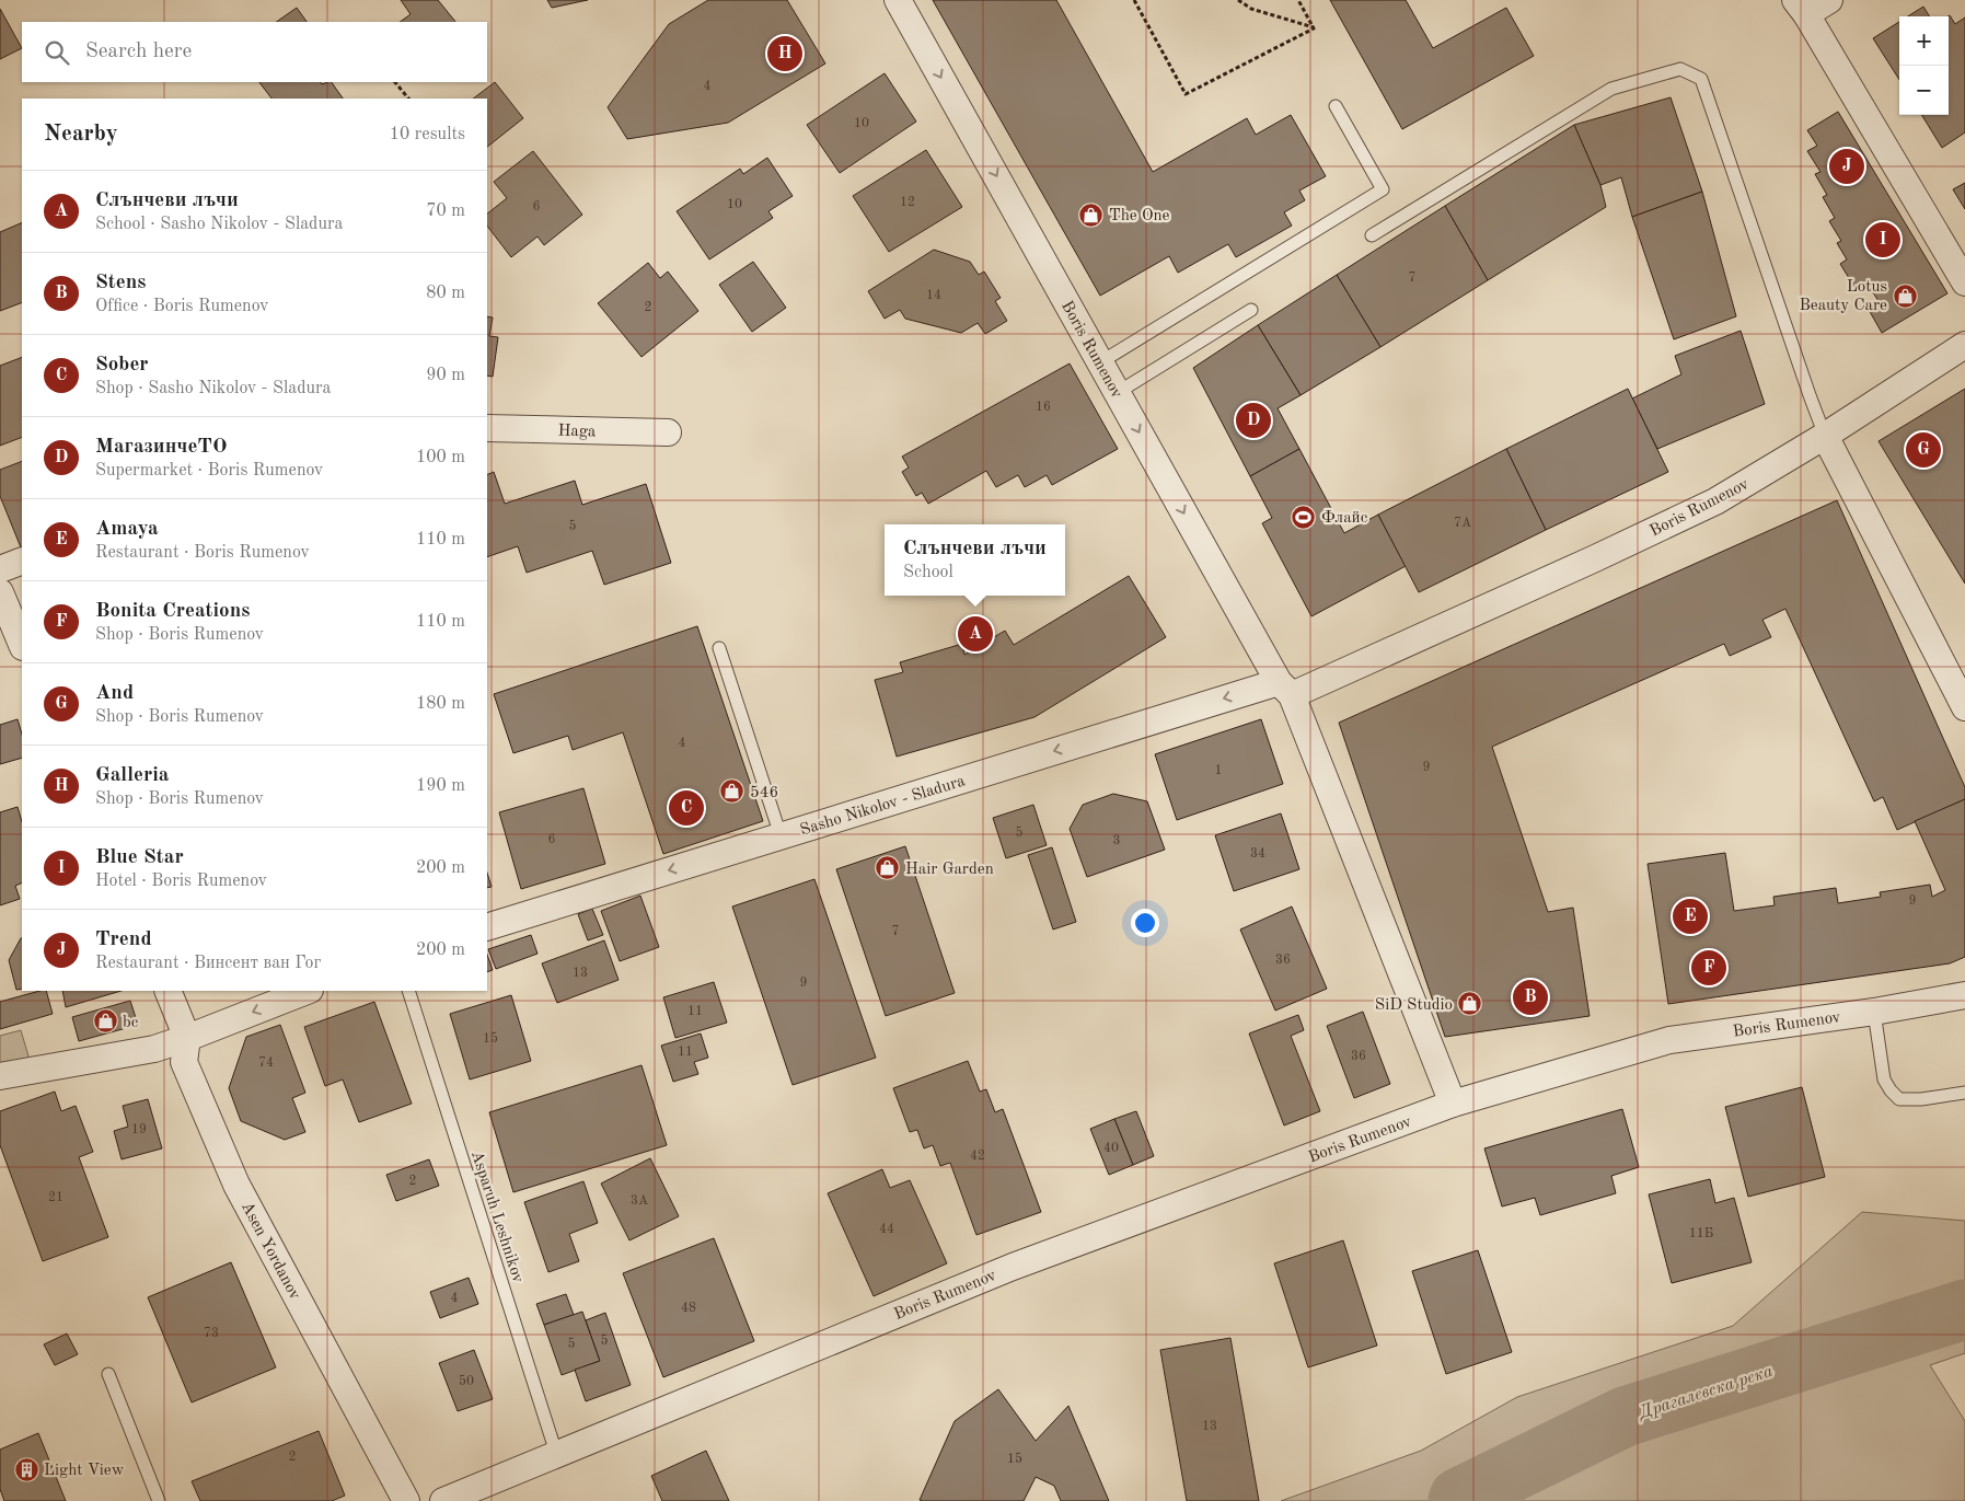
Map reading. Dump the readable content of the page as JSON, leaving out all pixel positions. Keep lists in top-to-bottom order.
{
  "streets": {
    "street": [
      "Boris Rumenov",
      "Haga",
      "Sasho Nikolov - Sladura",
      "Asen Yordanov"
    ],
    "lane": ["Asparuh Leshnikov"]
  },
  "crossings": [
    ["Boris Rumenov", "Sasho Nikolov - Sladura"],
    ["Boris Rumenov", "Asparuh Leshnikov"]
  ],
  "one_way": ["Sasho Nikolov - Sladura"],
  "water": ["Драгалевска река"],
  "places": {
    "shop": [
      "The One",
      "Lotus Beauty Care",
      "546",
      "Hair Garden",
      "SiD Studio",
      "bc"
    ],
    "sports": ["Флайс"],
    "building": ["Light View"]
  },
  "house_numbers": [
    "4",
    "10",
    "12",
    "10",
    "6",
    "7",
    "14",
    "2",
    "16",
    "7А",
    "5",
    "4",
    "9",
    "1",
    "5",
    "6",
    "3",
    "34",
    "9",
    "7",
    "36",
    "13",
    "9",
    "11",
    "15",
    "11",
    "36",
    "74",
    "19",
    "40",
    "42",
    "2",
    "21",
    "3А",
    "44",
    "11Б",
    "4",
    "48",
    "73",
    "5",
    "5",
    "50",
    "13",
    "2",
    "15"
  ],
  "page": {
    "map_buttons": ["+", "−"],
    "search": "Search here",
    "pins": [
      "H",
      "J",
      "I",
      "D",
      "G",
      "A",
      "C",
      "E",
      "F",
      "B"
    ],
    "heading": ["Nearby", "10 results"],
    "list": [
      {
        "mark": "A",
        "name": "Слънчеви лъчи",
        "note": "School · Sasho Nikolov - Sladura",
        "value": "70 m"
      },
      {
        "mark": "B",
        "name": "Stens",
        "note": "Office · Boris Rumenov",
        "value": "80 m"
      },
      {
        "mark": "C",
        "name": "Sober",
        "note": "Shop · Sasho Nikolov - Sladura",
        "value": "90 m"
      },
      {
        "mark": "D",
        "name": "МагазинчеТО",
        "note": "Supermarket · Boris Rumenov",
        "value": "100 m"
      },
      {
        "mark": "E",
        "name": "Amaya",
        "note": "Restaurant · Boris Rumenov",
        "value": "110 m"
      },
      {
        "mark": "F",
        "name": "Bonita Creations",
        "note": "Shop · Boris Rumenov",
        "value": "110 m"
      },
      {
        "mark": "G",
        "name": "And",
        "note": "Shop · Boris Rumenov",
        "value": "180 m"
      },
      {
        "mark": "H",
        "name": "Galleria",
        "note": "Shop · Boris Rumenov",
        "value": "190 m"
      },
      {
        "mark": "I",
        "name": "Blue Star",
        "note": "Hotel · Boris Rumenov",
        "value": "200 m"
      },
      {
        "mark": "J",
        "name": "Trend",
        "note": "Restaurant · Винсент ван Гог",
        "value": "200 m"
      }
    ],
    "popup": ["Слънчеви лъчи", "School"]
  }
}
